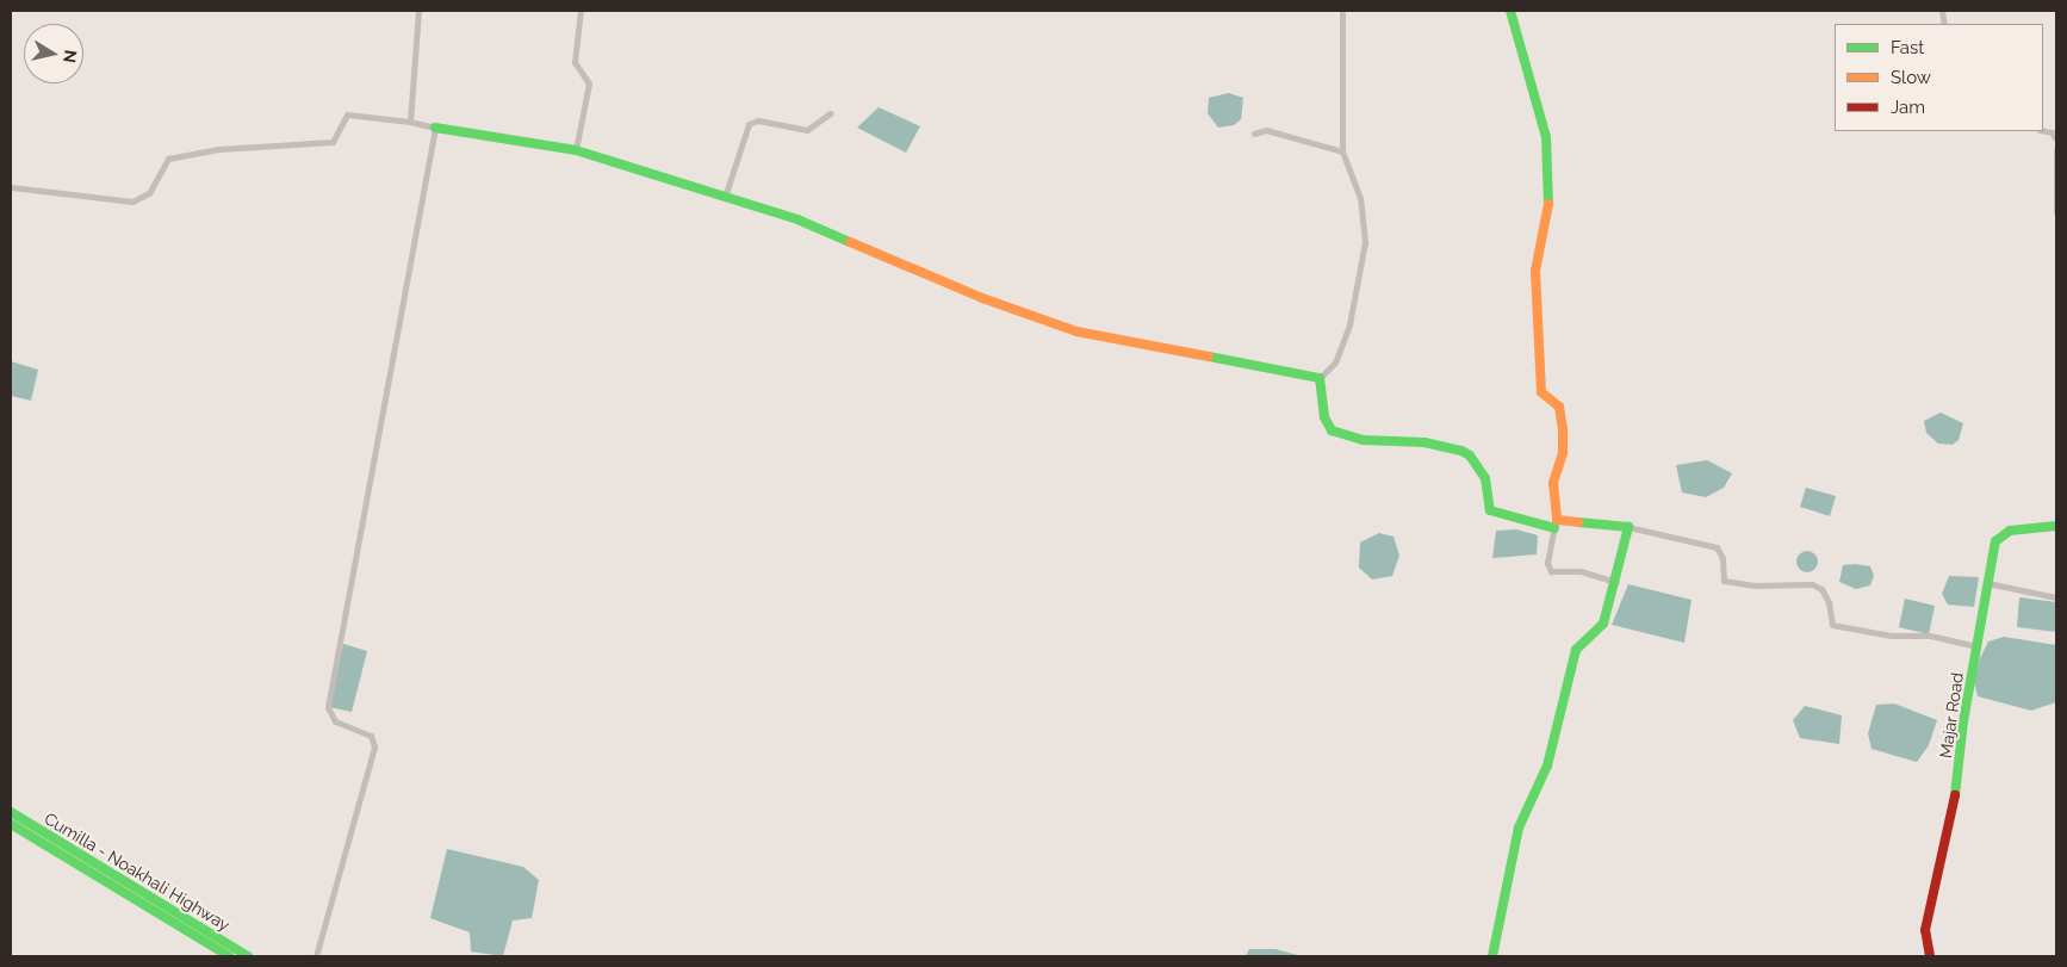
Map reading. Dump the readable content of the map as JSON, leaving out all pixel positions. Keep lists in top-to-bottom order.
{
  "streets": {
    "street": ["Majar Road", "Cumilla - Noakhali Highway"]
  },
  "legend": ["Fast", "Slow", "Jam"],
  "north": "right"
}
